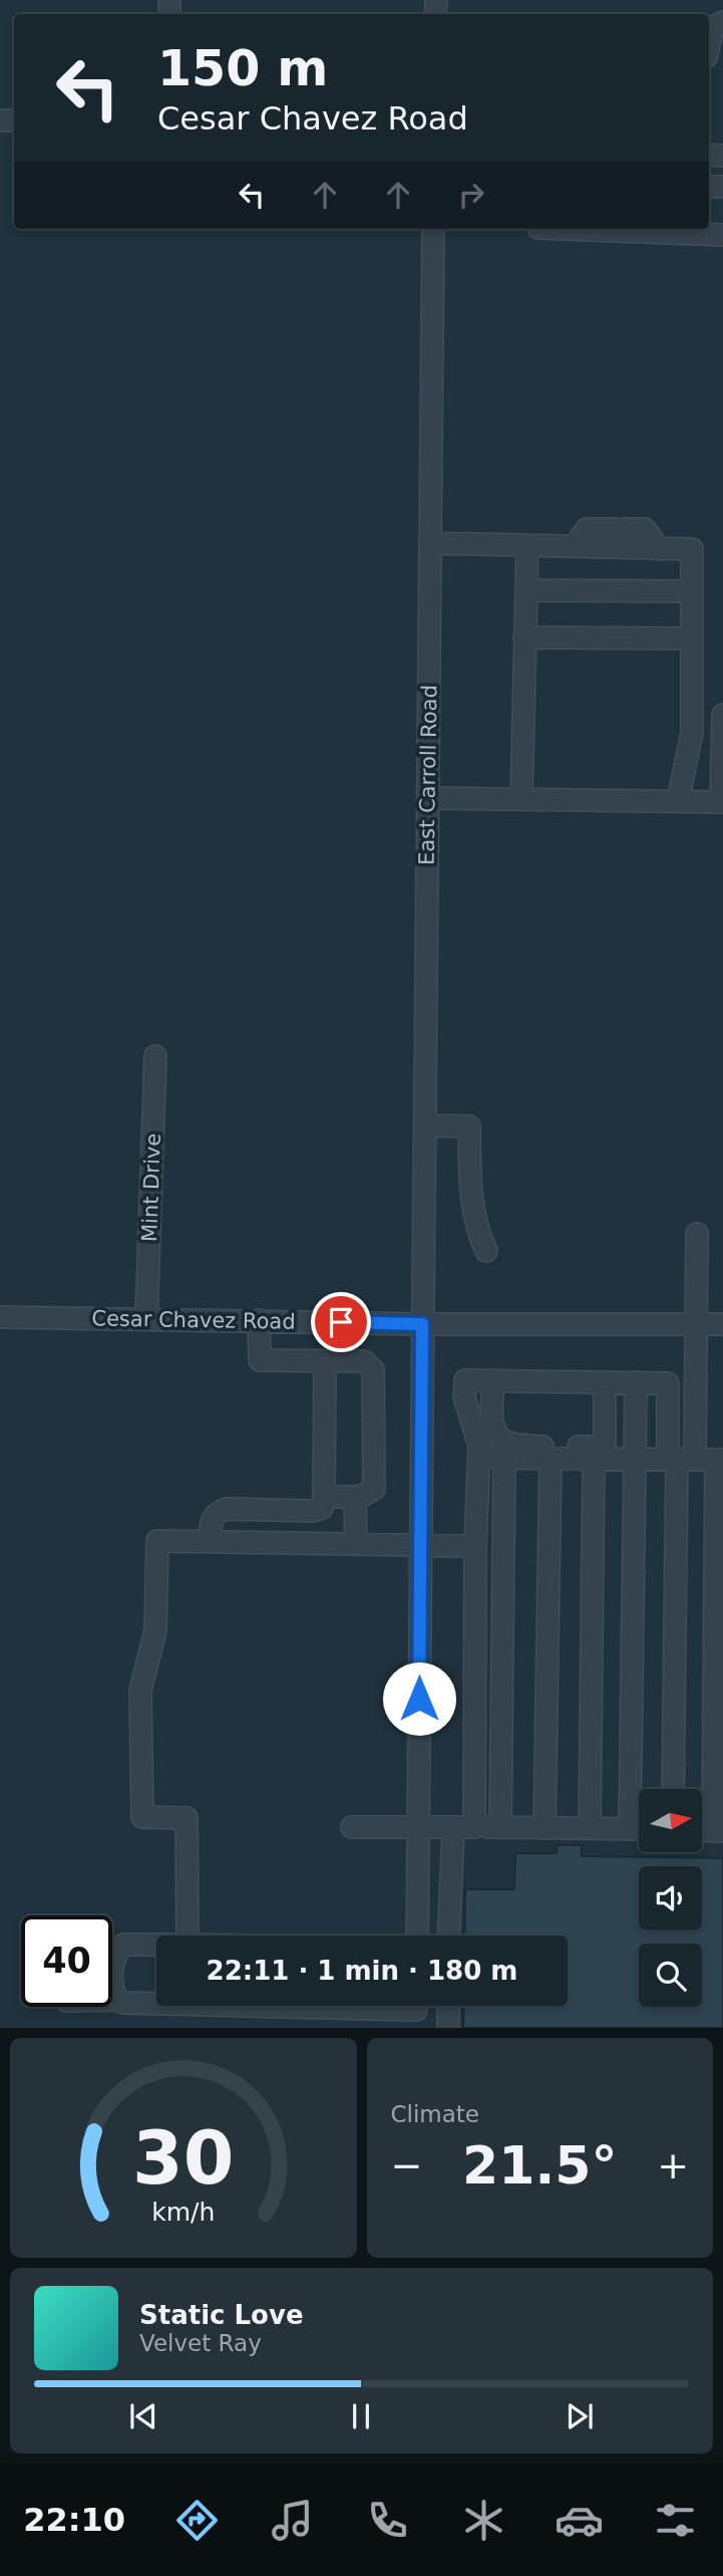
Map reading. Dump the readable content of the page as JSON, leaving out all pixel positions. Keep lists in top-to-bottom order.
{
  "streets": {
    "street": ["East Carroll Road", "Mint Drive", "Cesar Chavez Road"]
  },
  "crossings": [
    ["East Carroll Road", "Cesar Chavez Road"],
    ["Mint Drive", "Cesar Chavez Road"]
  ],
  "north": "right",
  "page": {
    "turn": ["150 m", "Cesar Chavez Road"],
    "limit": "40",
    "trip": "22:11 · 1 min · 180 m",
    "tile": "Climate",
    "heat": ["−", "21.5°", "+"],
    "song": ["Static Love", "Velvet Ray"],
    "tabs": "22:10",
    "gauge": ["30", "km/h"]
  }
}
